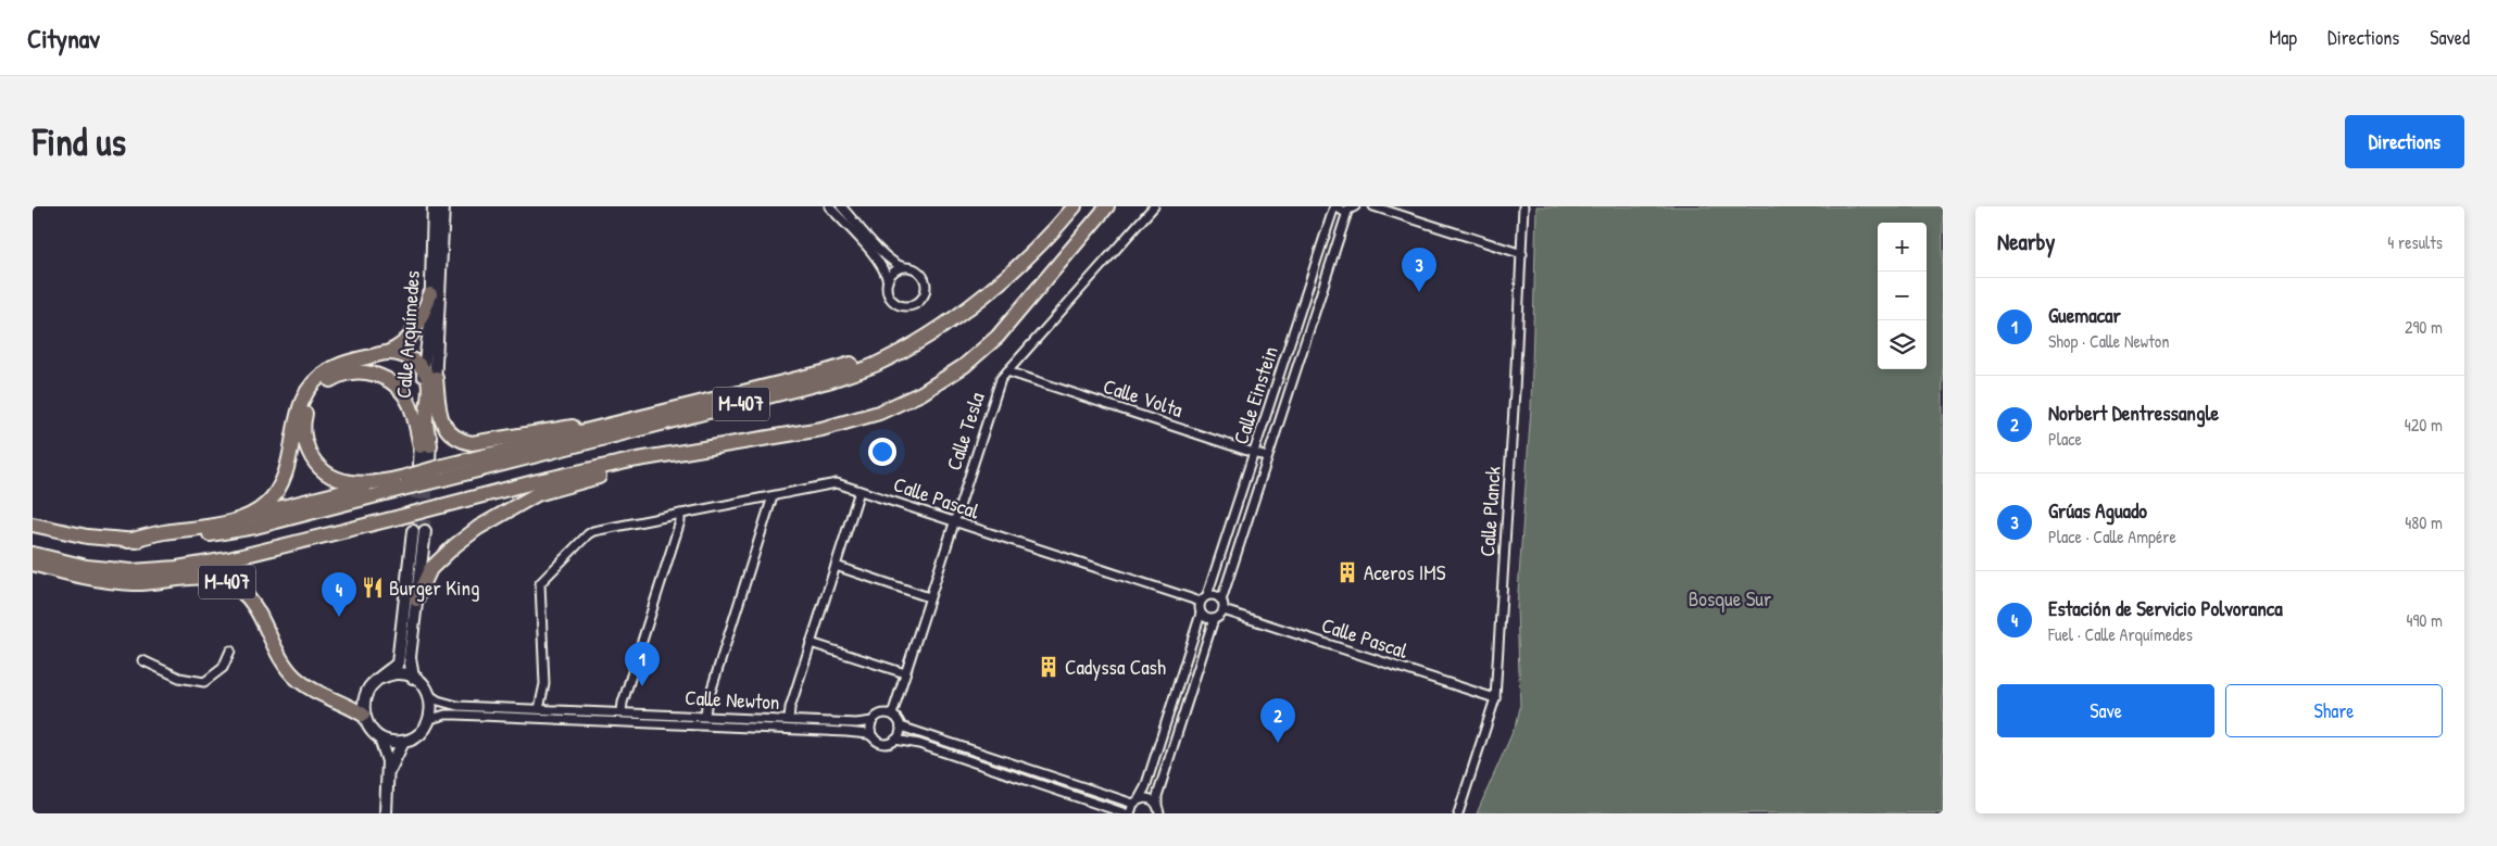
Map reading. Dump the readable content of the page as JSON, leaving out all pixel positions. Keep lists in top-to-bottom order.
{
  "streets": {
    "highway": ["M-407"],
    "street": [
      "Calle Arquímedes",
      "Calle Einstein",
      "Calle Volta",
      "Calle Tesla",
      "Calle Pascal",
      "Calle Planck",
      "Calle Newton"
    ]
  },
  "crossings": [
    ["Calle Arquímedes", "M-407"],
    ["Calle Einstein", "Calle Volta"],
    ["Calle Einstein", "Calle Pascal"],
    ["Calle Volta", "Calle Tesla"],
    ["M-407", "Calle Newton"],
    ["Calle Tesla", "Calle Pascal"],
    ["Calle Tesla", "Calle Newton"],
    ["Calle Pascal", "Calle Planck"],
    ["Calle Pascal", "Calle Newton"]
  ],
  "parks": ["Bosque Sur"],
  "places": {
    "building": ["Aceros IMS", "Cadyssa Cash"],
    "restaurant": ["Burger King"]
  },
  "page": {
    "header": "Citynav",
    "nav": ["Map", "Directions", "Saved"],
    "buttons": [
      "Directions",
      ["Save", "Share"]
    ],
    "title": "Find us",
    "heading": ["Nearby", "4 results"],
    "map_buttons": ["+", "−"],
    "pins": [
      "3",
      "4",
      "1",
      "2"
    ],
    "list": [
      {
        "mark": "1",
        "name": "Guemacar",
        "note": "Shop · Calle Newton",
        "value": "290 m"
      },
      {
        "mark": "2",
        "name": "Norbert Dentressangle",
        "note": "Place",
        "value": "420 m"
      },
      {
        "mark": "3",
        "name": "Grúas Aguado",
        "note": "Place · Calle Ampére",
        "value": "480 m"
      },
      {
        "mark": "4",
        "name": "Estación de Servicio Polvoranca",
        "note": "Fuel · Calle Arquímedes",
        "value": "490 m"
      }
    ]
  }
}
